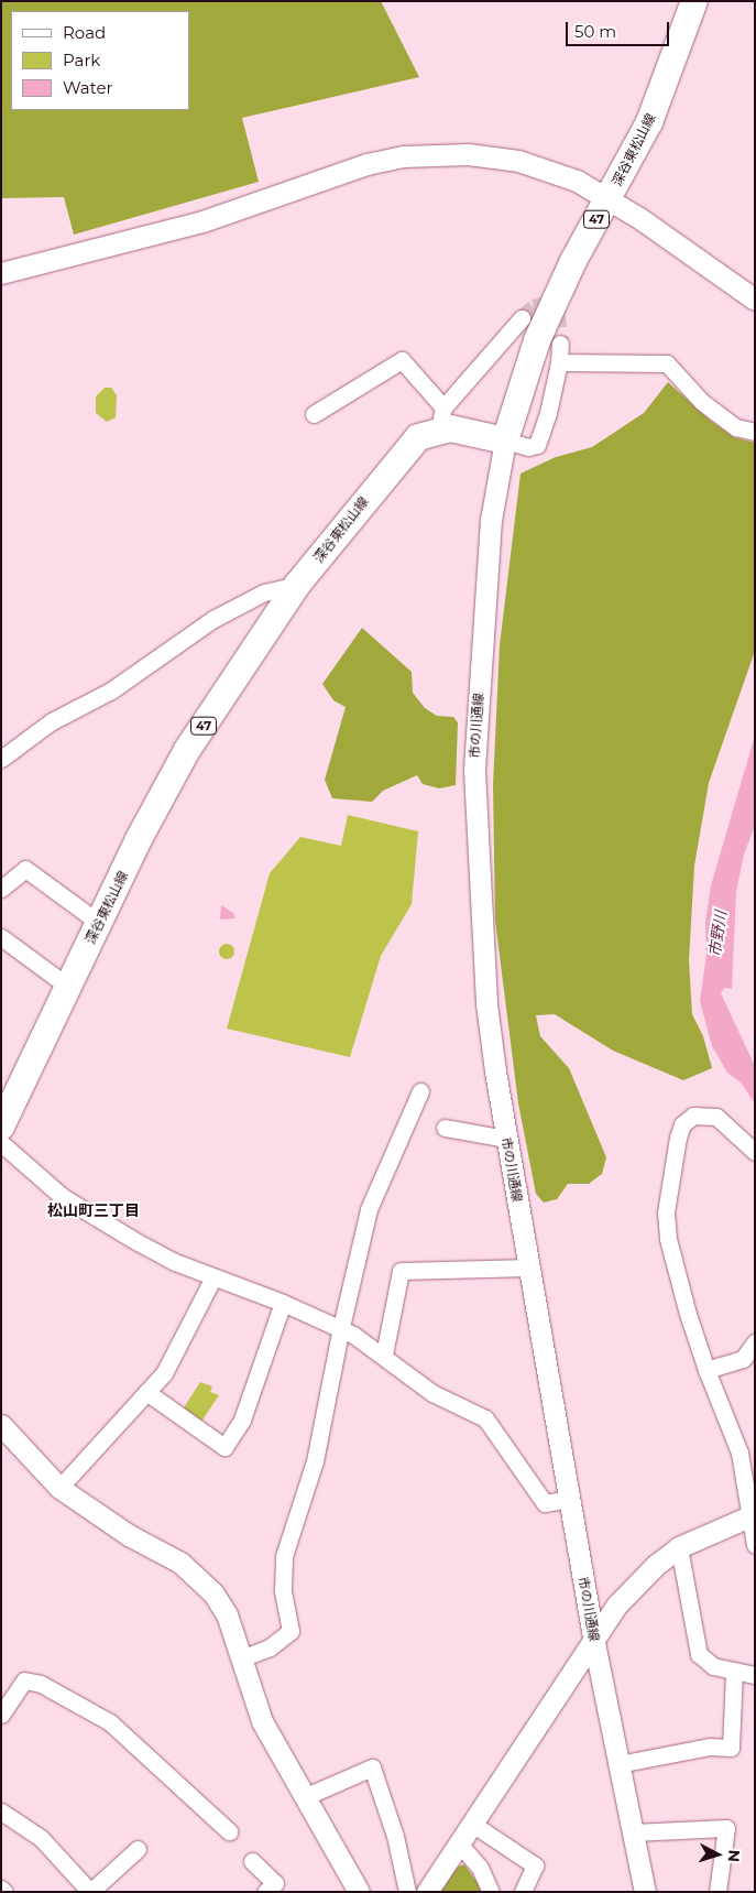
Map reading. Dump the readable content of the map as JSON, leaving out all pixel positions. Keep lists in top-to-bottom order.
{
  "streets": {
    "main road": ["深谷東松山線", "47"],
    "street": ["市の川通線"]
  },
  "crossings": [
    ["深谷東松山線", "市の川通線"]
  ],
  "districts": ["松山町三丁目"],
  "water": ["市野川"],
  "legend": ["Road", "Park", "Water"],
  "scale_bar": "50 m",
  "north": "right"
}
